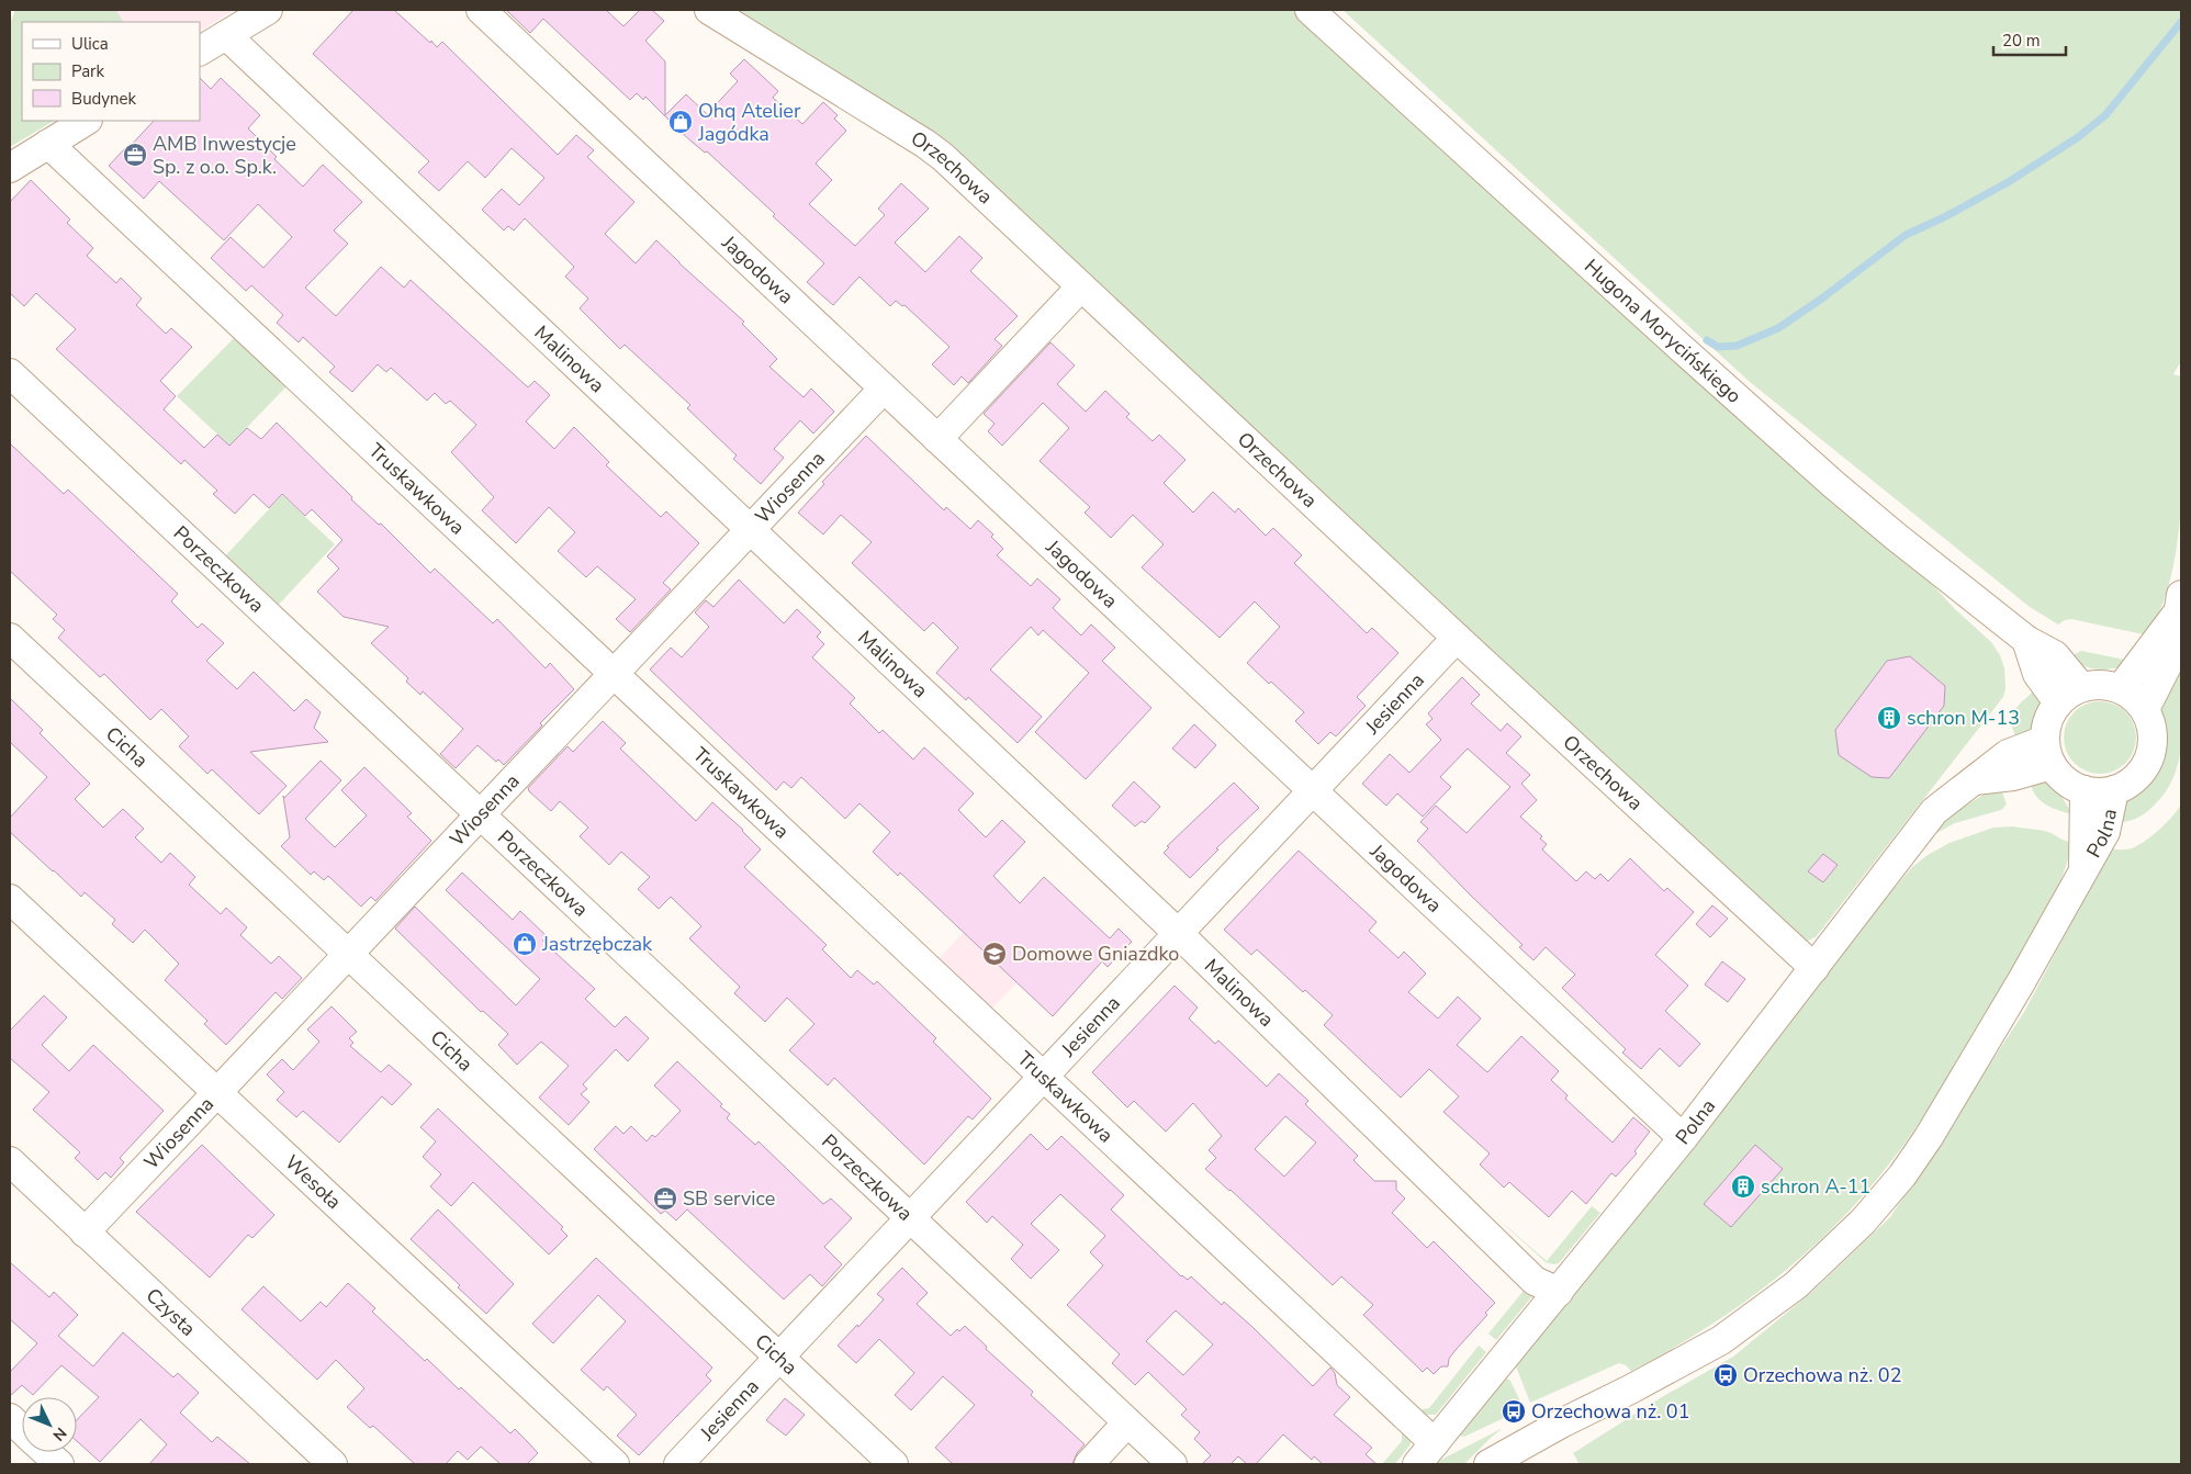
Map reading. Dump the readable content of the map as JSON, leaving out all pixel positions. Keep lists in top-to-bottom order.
{
  "streets": {
    "street": [
      "Orzechowa",
      "Jagodowa",
      "Hugona Morycińskiego",
      "Malinowa",
      "Wiosenna",
      "Truskawkowa",
      "Porzeczkowa",
      "Jesienna",
      "Cicha",
      "Polna",
      "Wesoła",
      "Czysta"
    ]
  },
  "crossings": [
    ["Orzechowa", "Jesienna"],
    ["Orzechowa", "Polna"],
    ["Jagodowa", "Wiosenna"],
    ["Jagodowa", "Jesienna"],
    ["Jagodowa", "Polna"],
    ["Hugona Morycińskiego", "Polna"],
    ["Malinowa", "Wiosenna"],
    ["Malinowa", "Jesienna"],
    ["Malinowa", "Polna"],
    ["Wiosenna", "Truskawkowa"],
    ["Wiosenna", "Porzeczkowa"],
    ["Wiosenna", "Cicha"],
    ["Wiosenna", "Wesoła"],
    ["Wiosenna", "Czysta"],
    ["Truskawkowa", "Jesienna"],
    ["Truskawkowa", "Polna"],
    ["Porzeczkowa", "Jesienna"],
    ["Jesienna", "Cicha"]
  ],
  "places": {
    "shop": ["Ohq Atelier Jagódka", "Jastrzębczak"],
    "office": ["AMB Inwestycje Sp. z o.o. Sp.k.", "SB service"],
    "building": ["schron M-13", "schron A-11"],
    "school or university": ["Domowe Gniazdko"],
    "bus stop": ["Orzechowa nż. 02", "Orzechowa nż. 01"]
  },
  "legend": ["Ulica", "Park", "Budynek"],
  "scale_bar": "20 m",
  "north": "bottom right"
}
